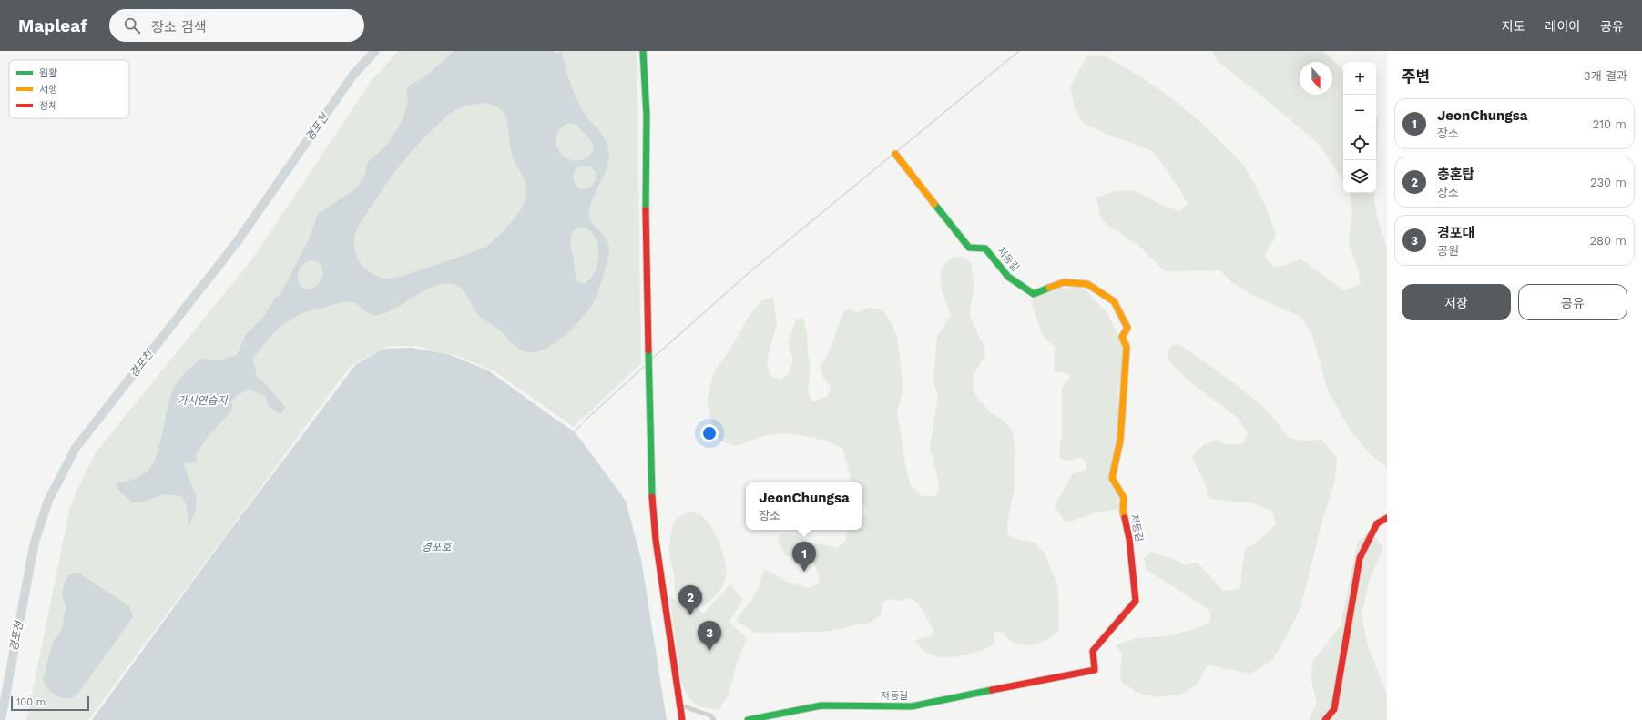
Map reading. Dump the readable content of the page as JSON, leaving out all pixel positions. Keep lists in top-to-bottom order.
{
  "streets": {
    "street": ["저동길"]
  },
  "water": ["경포천", "가시연습지", "경포호"],
  "legend": ["원활", "서행", "정체"],
  "scale_bar": "100 m",
  "north": "bottom",
  "page": {
    "header": "Mapleaf",
    "search": "장소 검색",
    "nav": ["지도", "레이어", "공유"],
    "heading": ["주변", "3개 결과"],
    "map_buttons": ["+", "−"],
    "list": [
      {
        "mark": "1",
        "name": "JeonChungsa",
        "note": "장소",
        "value": "210 m"
      },
      {
        "mark": "2",
        "name": "충혼탑",
        "note": "장소",
        "value": "230 m"
      },
      {
        "mark": "3",
        "name": "경포대",
        "note": "공원",
        "value": "280 m"
      }
    ],
    "buttons": ["저장", "공유"],
    "popup": ["JeonChungsa", "장소"],
    "pins": ["1", "2", "3"],
    "scale": "100 m"
  }
}
